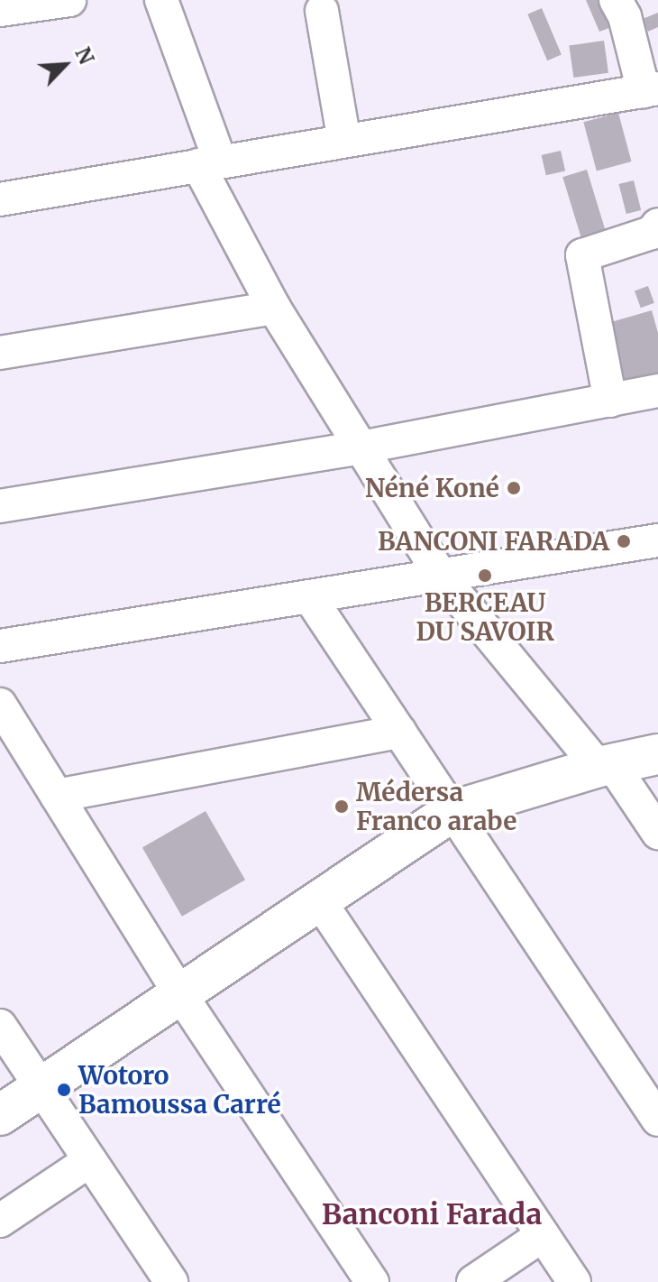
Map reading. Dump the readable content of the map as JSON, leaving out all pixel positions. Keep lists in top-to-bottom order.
{
  "districts": ["Banconi Farada"],
  "places": [
    "Néné Koné",
    "BANCONI FARADA",
    "BERCEAU DU SAVOIR",
    "Médersa Franco arabe",
    "Wotoro Bamoussa Carré"
  ],
  "north": "top right"
}
